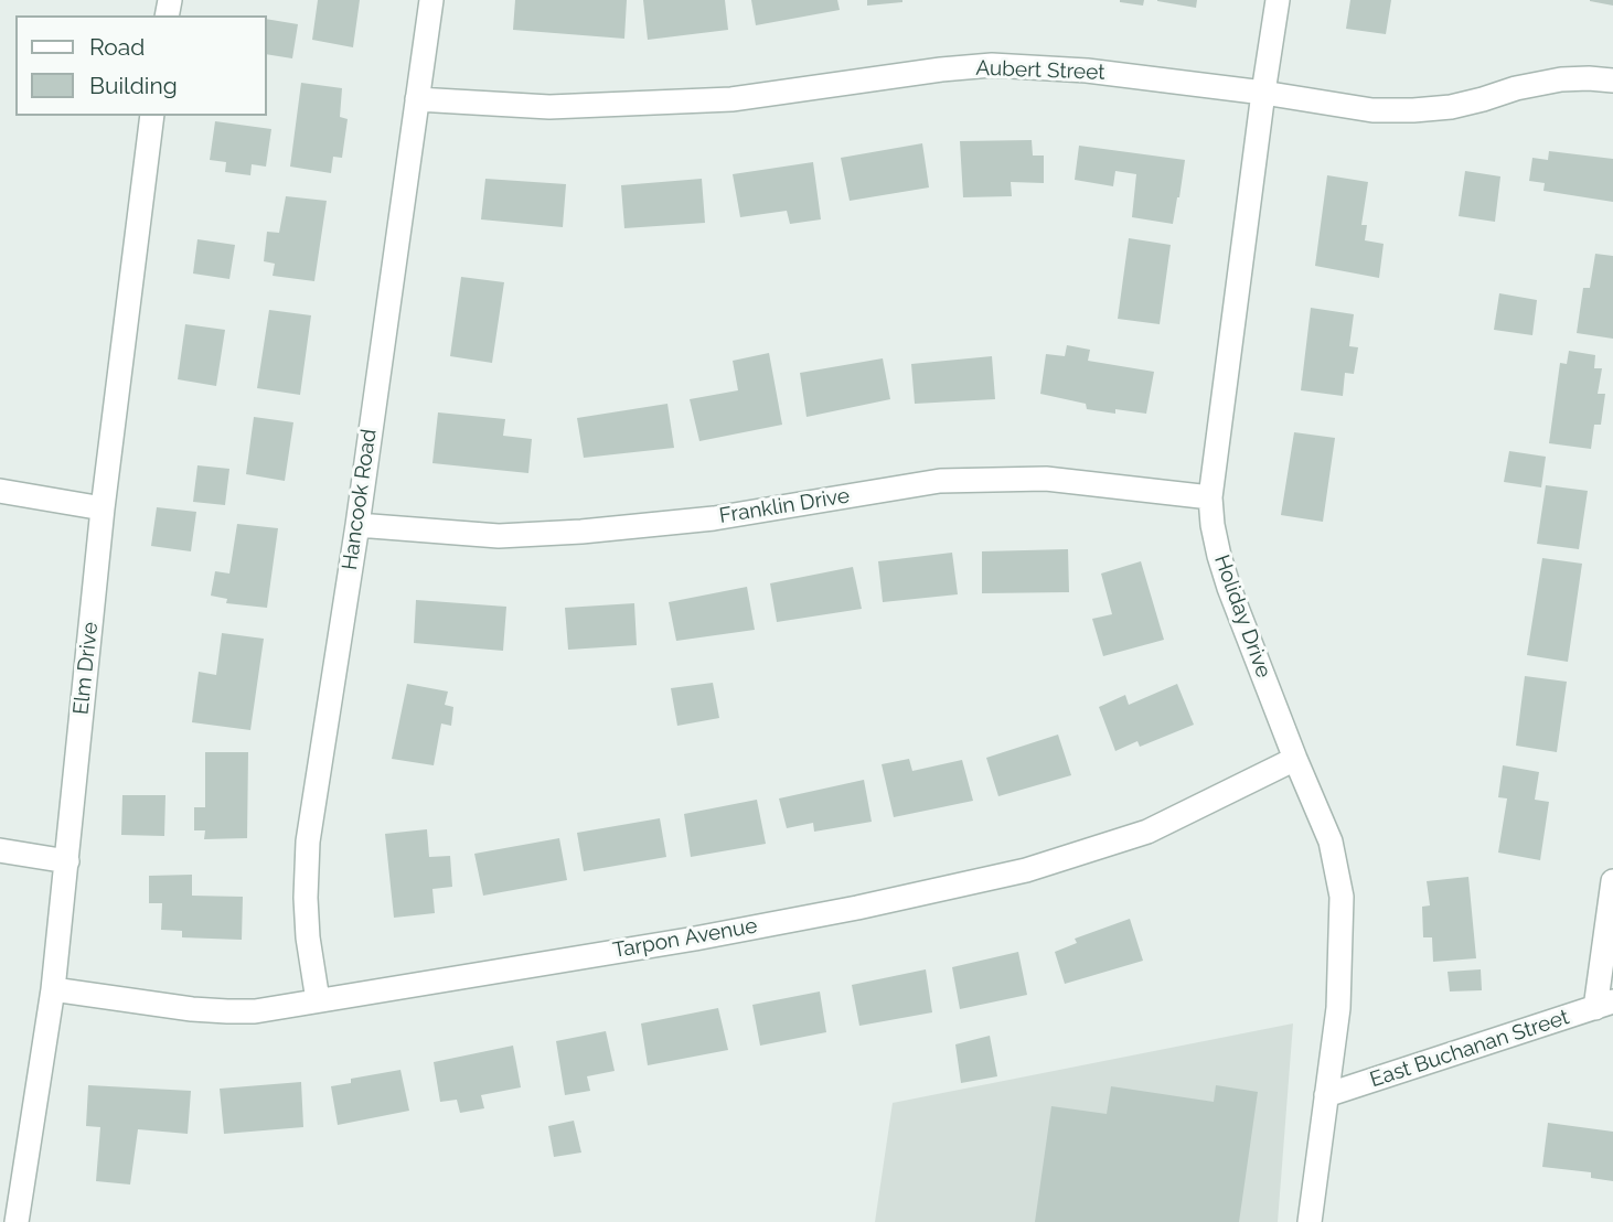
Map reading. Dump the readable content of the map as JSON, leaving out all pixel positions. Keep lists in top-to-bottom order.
{
  "streets": {
    "street": [
      "Aubert Street",
      "Hancook Road",
      "Franklin Drive",
      "Holiday Drive",
      "Elm Drive",
      "Tarpon Avenue",
      "East Buchanan Street"
    ]
  },
  "crossings": [
    ["Aubert Street", "Hancook Road"],
    ["Aubert Street", "Holiday Drive"],
    ["Hancook Road", "Franklin Drive"],
    ["Hancook Road", "Tarpon Avenue"],
    ["Franklin Drive", "Holiday Drive"],
    ["Holiday Drive", "Tarpon Avenue"],
    ["Holiday Drive", "East Buchanan Street"],
    ["Elm Drive", "Tarpon Avenue"]
  ],
  "legend": ["Road", "Building"]
}
